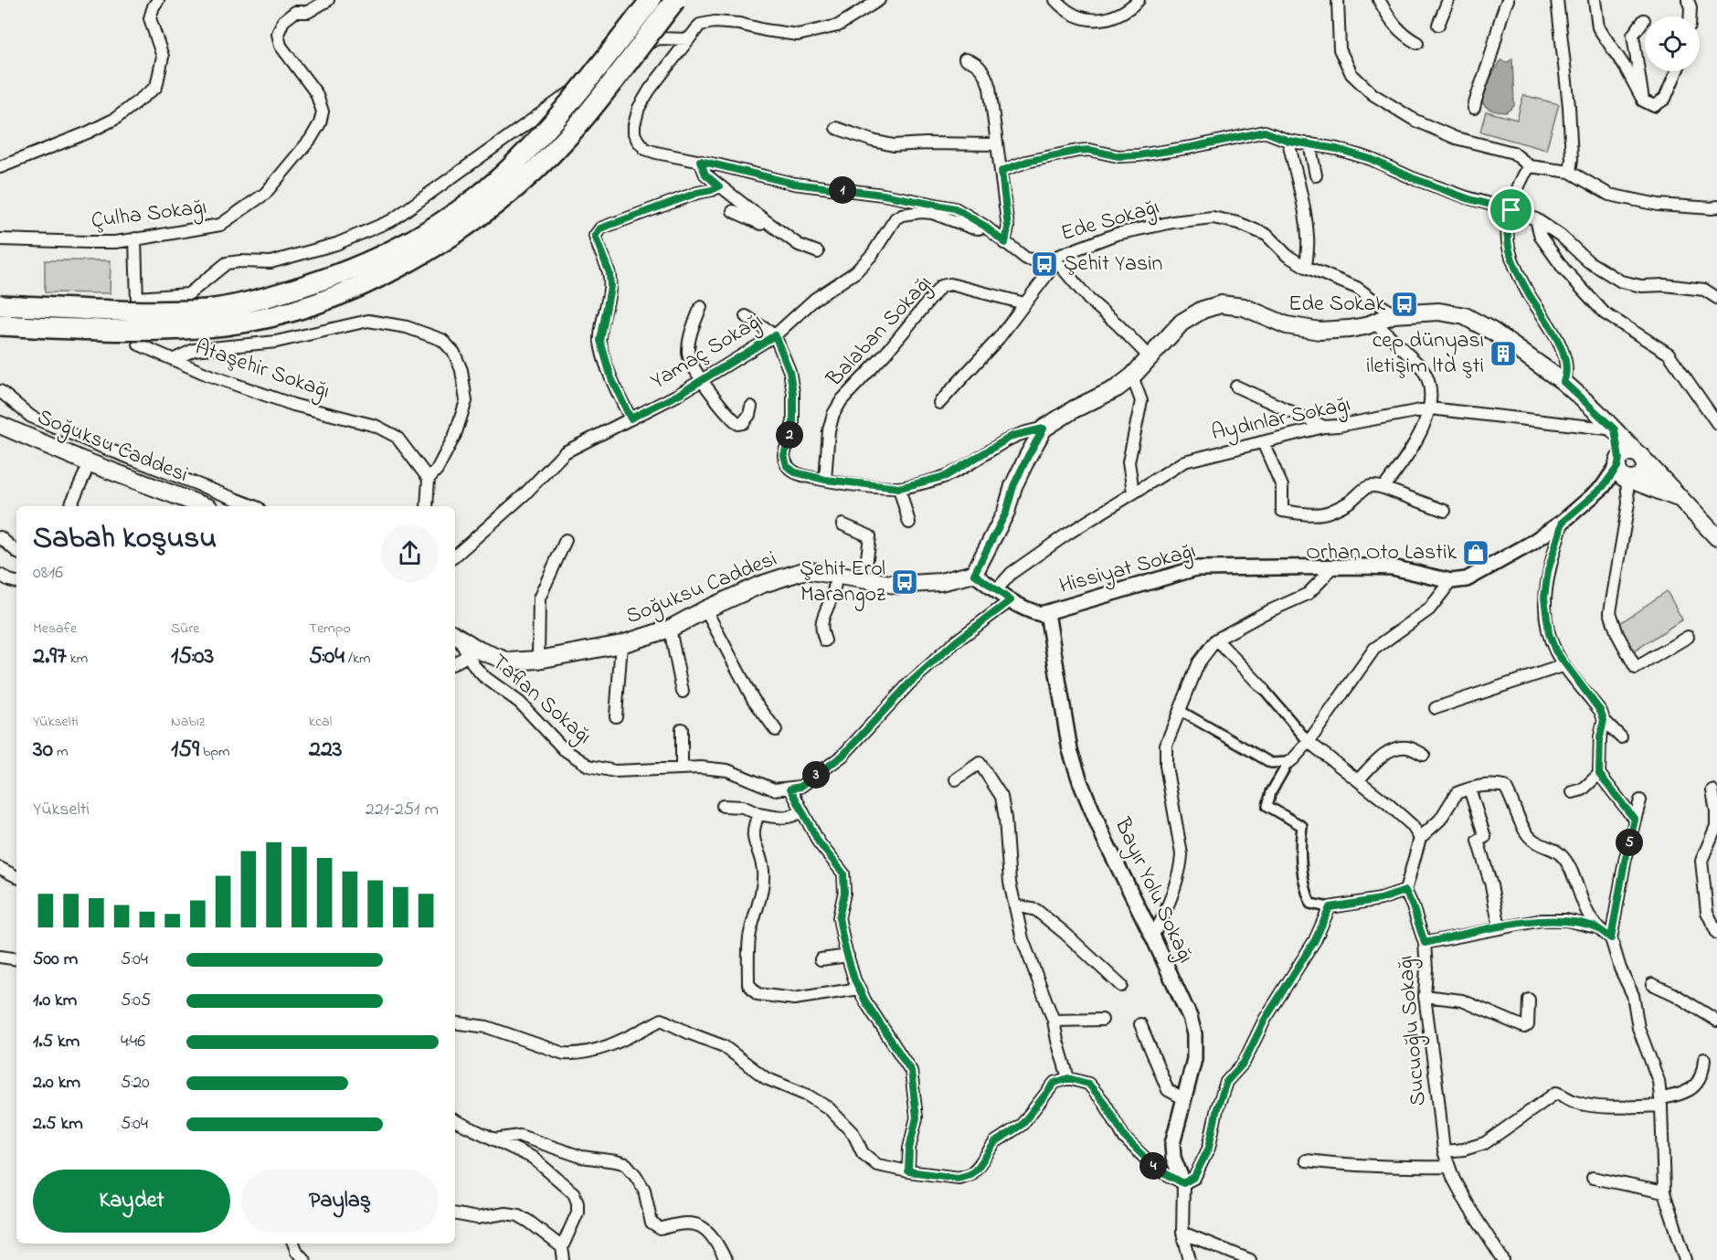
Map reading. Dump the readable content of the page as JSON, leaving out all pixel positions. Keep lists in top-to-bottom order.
{
  "streets": {
    "main road": ["Soğuksu Caddesi"],
    "street": [
      "Çulha Sokağı",
      "Ede Sokağı",
      "Balaban Sokağı",
      "Yamaç Sokağı",
      "Ataşehir Sokağı",
      "Aydınlar Sokağı",
      "Hissiyat Sokağı",
      "Taflan Sokağı",
      "Bayır Yolu Sokağı",
      "Sucuoğlu Sokağı"
    ]
  },
  "crossings": [
    ["Çulha Sokağı", "Ataşehir Sokağı"],
    ["Ede Sokağı", "Yamaç Sokağı"],
    ["Aydınlar Sokağı", "Hissiyat Sokağı"],
    ["Soğuksu Caddesi", "Hissiyat Sokağı"],
    ["Soğuksu Caddesi", "Taflan Sokağı"],
    ["Hissiyat Sokağı", "Bayır Yolu Sokağı"]
  ],
  "places": {
    "bus stop": ["Şehit Yasin", "Ede Sokak", "Şehit Erol Marangoz"],
    "building": ["cep dünyası iletişim ltd şti"],
    "shop": ["Orhan Oto Lastik"]
  },
  "page": {
    "pins": [
      "1",
      "2",
      "3",
      "5",
      "4"
    ],
    "heading": ["Sabah koşusu", "08:16"],
    "stats": [
      ["Mesafe", "2.97 km"],
      ["Süre", "15:03"],
      ["Tempo", "5:04 /km"],
      ["Yükselti", "30 m"],
      ["Nabız", "159 bpm"],
      ["kcal", "223"]
    ],
    "chart": ["Yükselti", "221–251 m"],
    "list": [
      {
        "name": "500 m",
        "note": "5:04"
      },
      {
        "name": "1.0 km",
        "note": "5:05"
      },
      {
        "name": "1.5 km",
        "note": "4:46"
      },
      {
        "name": "2.0 km",
        "note": "5:20"
      },
      {
        "name": "2.5 km",
        "note": "5:04"
      }
    ],
    "buttons": ["Kaydet", "Paylaş"]
  }
}
